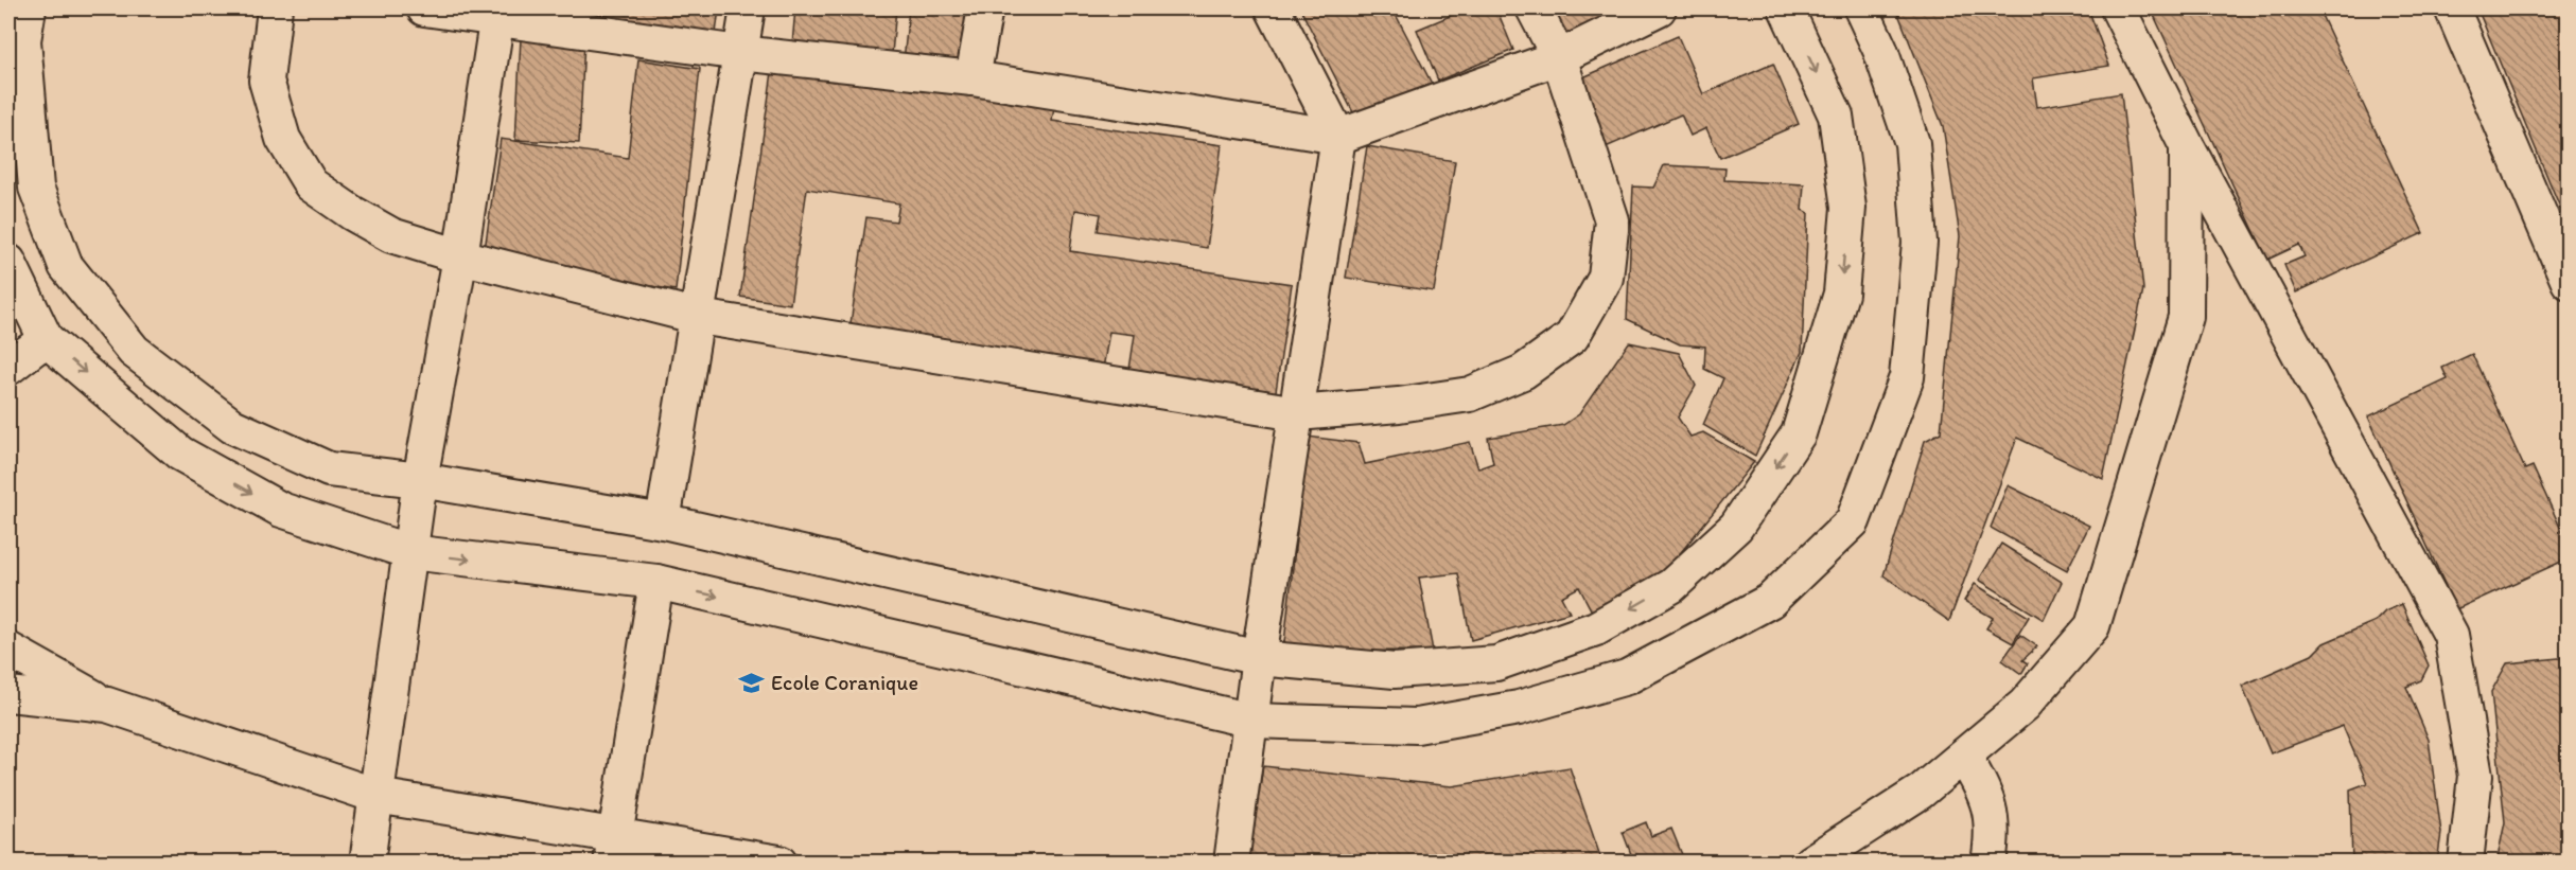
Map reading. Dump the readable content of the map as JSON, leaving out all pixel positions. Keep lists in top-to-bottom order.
{
  "places": {
    "school or university": ["Ecole Coranique"]
  }
}
